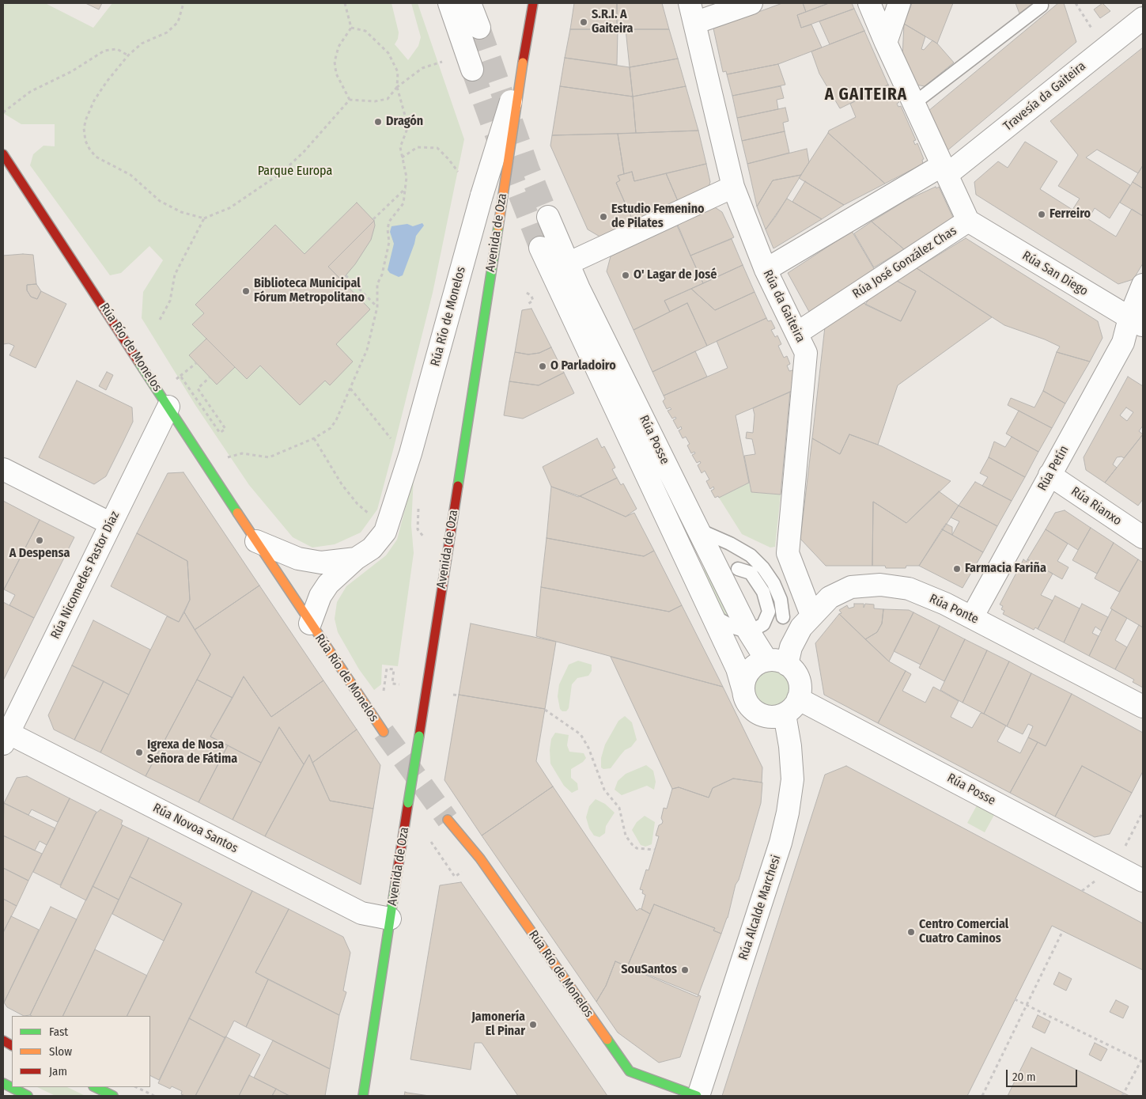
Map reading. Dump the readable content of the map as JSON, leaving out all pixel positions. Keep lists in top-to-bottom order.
{
  "streets": {
    "street": [
      "Travesía da Gaiteira",
      "Avenida de Oza",
      "Rúa José González Chas",
      "Rúa San Diego",
      "Rúa da Gaiteira",
      "Rúa Río de Monelos",
      "Rúa Posse",
      "Rúa Petín",
      "Rúa Rianxo",
      "Rúa Nicomedes Pastor Díaz",
      "Rúa Ponte",
      "Rúa Novoa Santos",
      "Rúa Alcalde Marchesi"
    ]
  },
  "crossings": [
    ["Travesía da Gaiteira", "Rúa José González Chas"],
    ["Travesía da Gaiteira", "Rúa da Gaiteira"],
    ["Avenida de Oza", "Rúa Río de Monelos"],
    ["Avenida de Oza", "Rúa Novoa Santos"],
    ["Rúa José González Chas", "Rúa San Diego"],
    ["Rúa José González Chas", "Rúa da Gaiteira"],
    ["Rúa San Diego", "Rúa Petín"],
    ["Rúa da Gaiteira", "Rúa Ponte"],
    ["Rúa Río de Monelos", "Rúa Nicomedes Pastor Díaz"],
    ["Rúa Río de Monelos", "Rúa Alcalde Marchesi"],
    ["Rúa Posse", "Rúa Ponte"],
    ["Rúa Posse", "Rúa Alcalde Marchesi"],
    ["Rúa Petín", "Rúa Rianxo"],
    ["Rúa Petín", "Rúa Ponte"],
    ["Rúa Nicomedes Pastor Díaz", "Rúa Novoa Santos"],
    ["Rúa Ponte", "Rúa Alcalde Marchesi"]
  ],
  "districts": ["A GAITEIRA"],
  "parks": ["Parque Europa"],
  "places": [
    "S.R.I. A Gaiteira",
    "Dragón",
    "Ferreiro",
    "Estudio Femenino de Pilates",
    "O' Lagar de José",
    "Biblioteca Municipal Fórum Metropolitano",
    "O Parladoiro",
    "A Despensa",
    "Farmacia Fariña",
    "Igrexa de Nosa Señora de Fátima",
    "Centro Comercial Cuatro Caminos",
    "SouSantos",
    "Jamonería El Pinar"
  ],
  "legend": ["Fast", "Slow", "Jam"],
  "scale_bar": "20 m"
}
